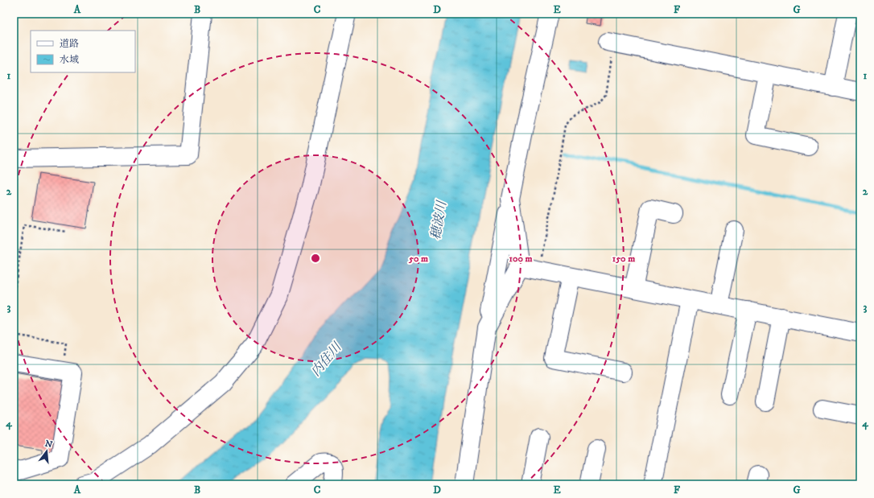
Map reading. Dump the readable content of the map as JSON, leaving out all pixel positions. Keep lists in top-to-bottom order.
{
  "water": ["穂波川", "内住川"],
  "legend": ["道路", "水域"],
  "north": "top",
  "grid": {
    "columns": [
      "A",
      "B",
      "C",
      "D",
      "E",
      "F",
      "G"
    ],
    "rows": [
      "1",
      "2",
      "3",
      "4"
    ]
  },
  "rings": ["50 m", "100 m", "150 m"]
}
